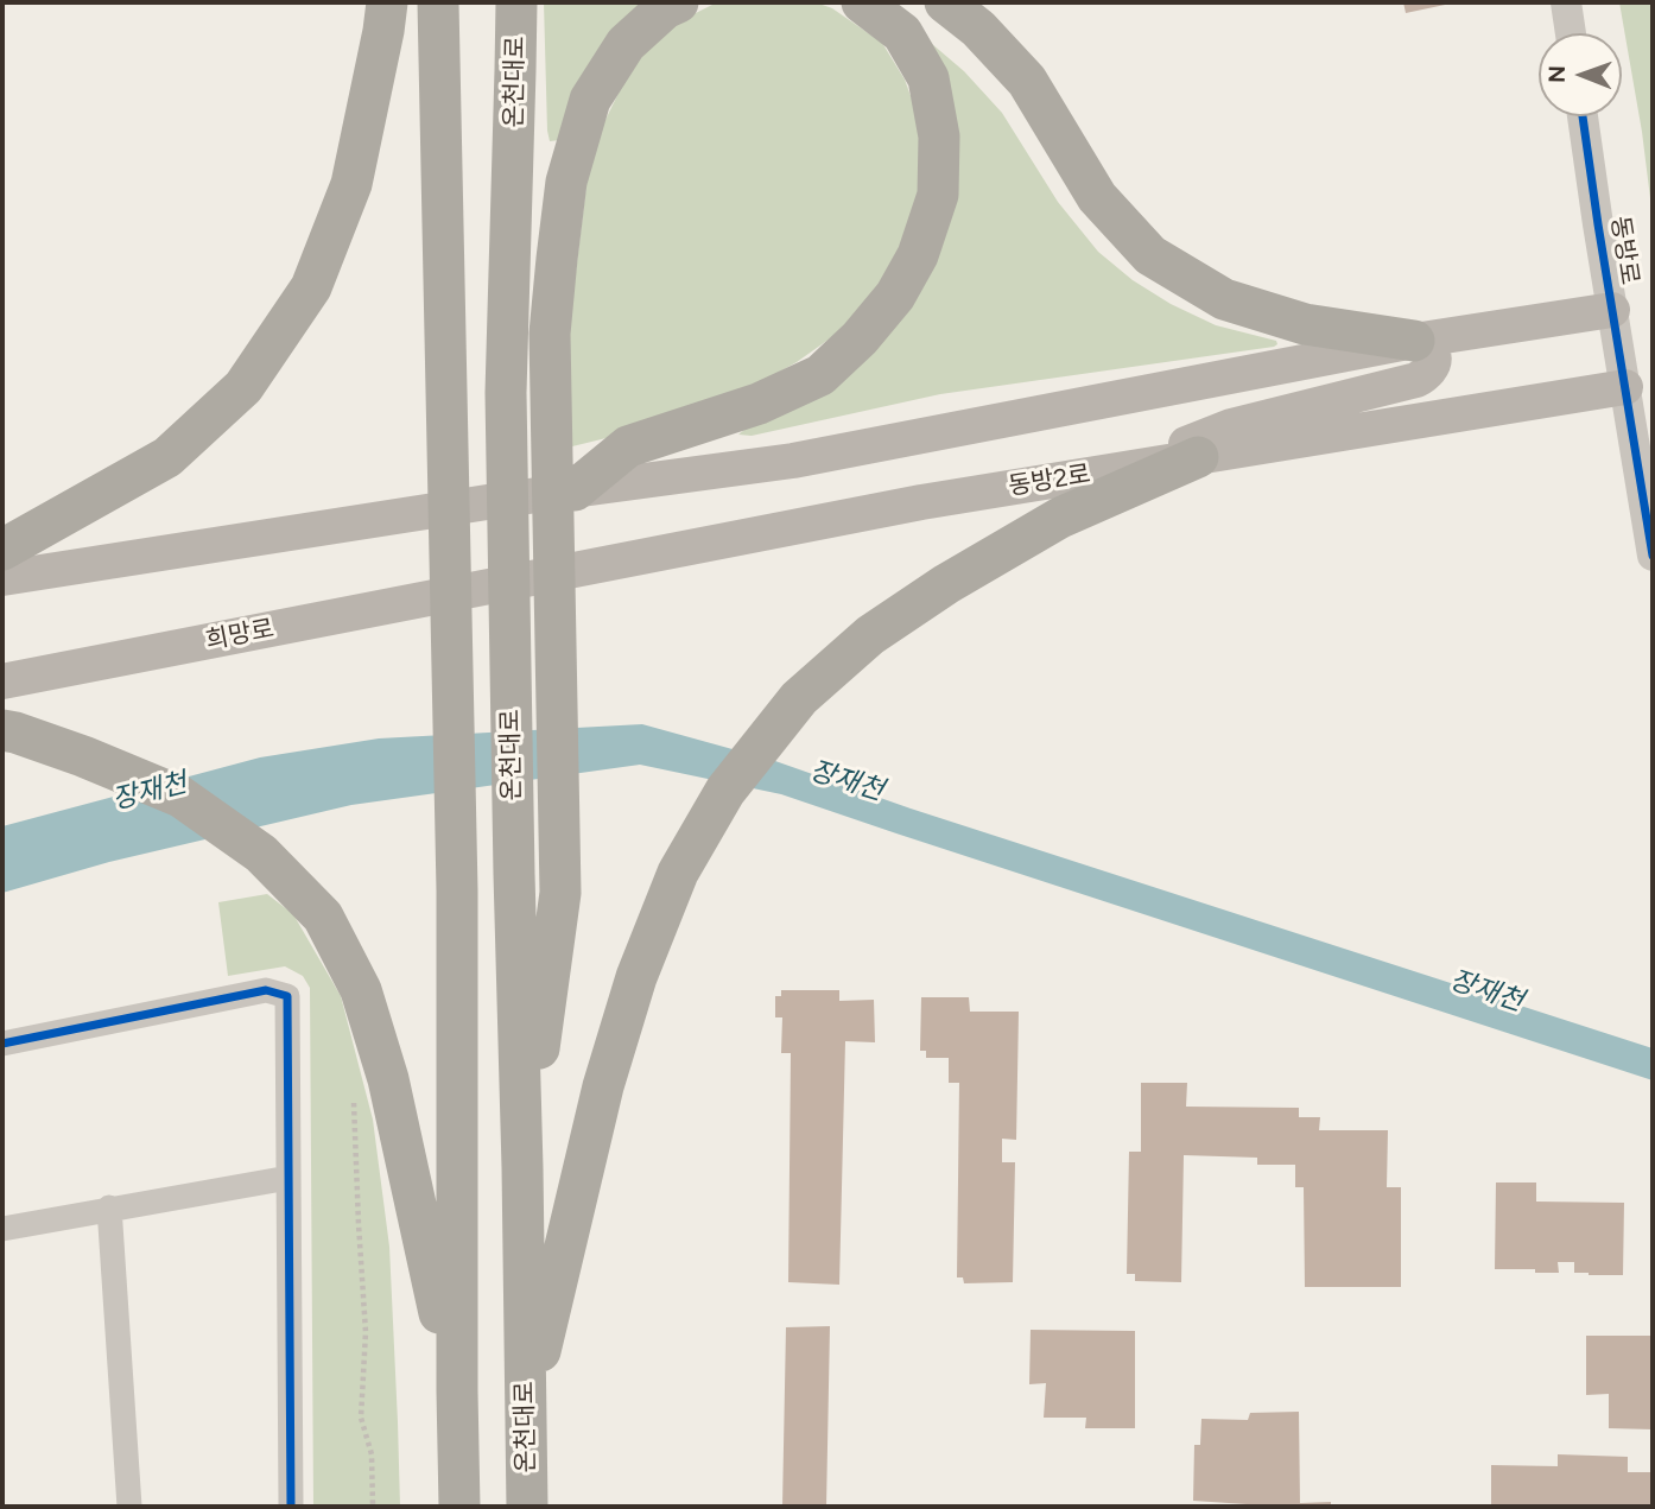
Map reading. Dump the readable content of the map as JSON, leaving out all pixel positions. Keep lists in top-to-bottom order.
{
  "streets": {
    "highway": ["온천대로"],
    "main road": ["동방2로", "희망로"],
    "street": ["동방로"]
  },
  "crossings": [
    ["동방로", "동방2로"],
    ["동방2로", "희망로"]
  ],
  "water": ["장재천"],
  "north": "left"
}
